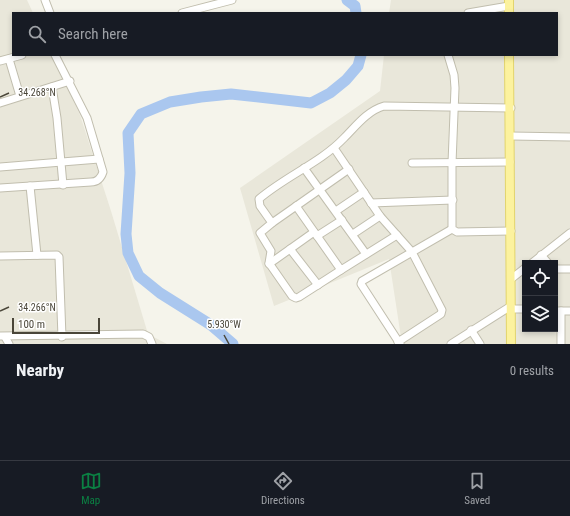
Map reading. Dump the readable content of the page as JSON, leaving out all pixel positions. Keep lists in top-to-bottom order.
{
  "scale_bar": "100 m",
  "page": {
    "search": "Search here",
    "scale": "100 m",
    "heading": ["Nearby", "0 results"],
    "nav": ["Map", "Directions", "Saved"]
  },
  "coordinates": ["34.268°N", "34.266°N", "5.930°W"]
}
